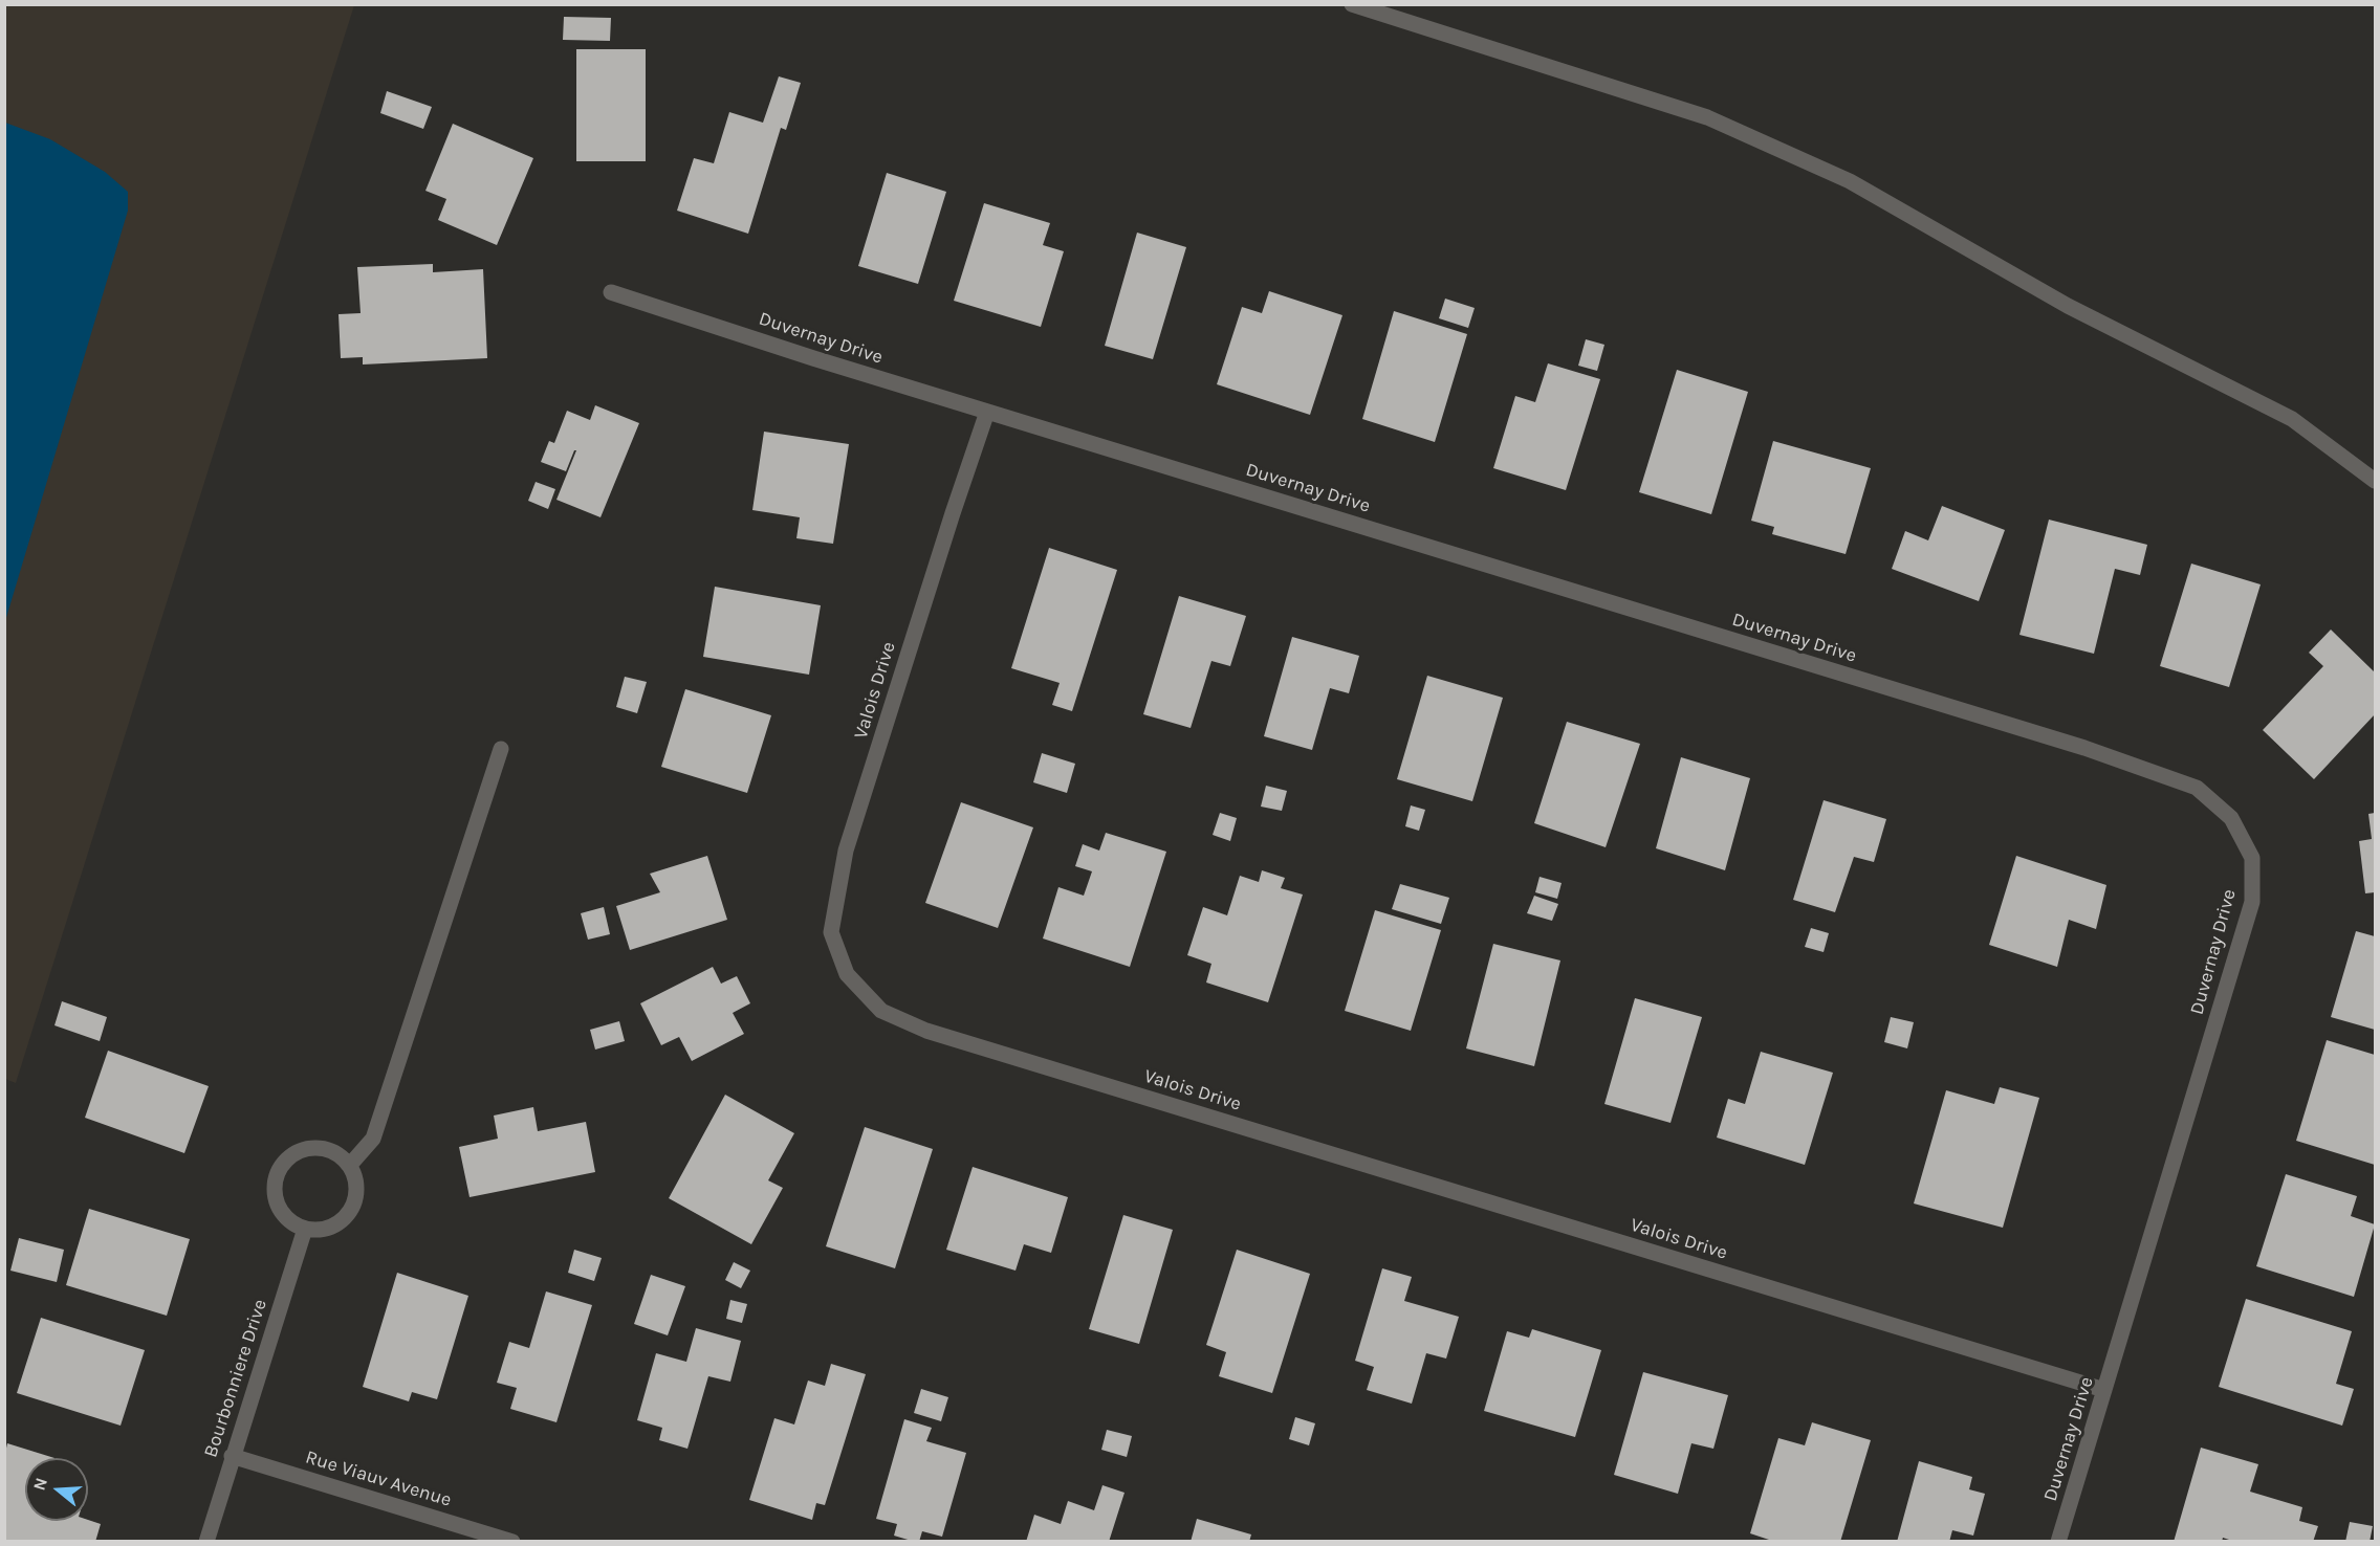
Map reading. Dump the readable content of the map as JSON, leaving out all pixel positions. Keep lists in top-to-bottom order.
{
  "streets": {
    "street": [
      "Duvernay Drive",
      "Valois Drive",
      "Bourbonniere Drive",
      "Rue Viauv Avenue"
    ]
  },
  "crossings": [
    ["Duvernay Drive", "Valois Drive"],
    ["Bourbonniere Drive", "Rue Viauv Avenue"]
  ],
  "north": "left"
}
